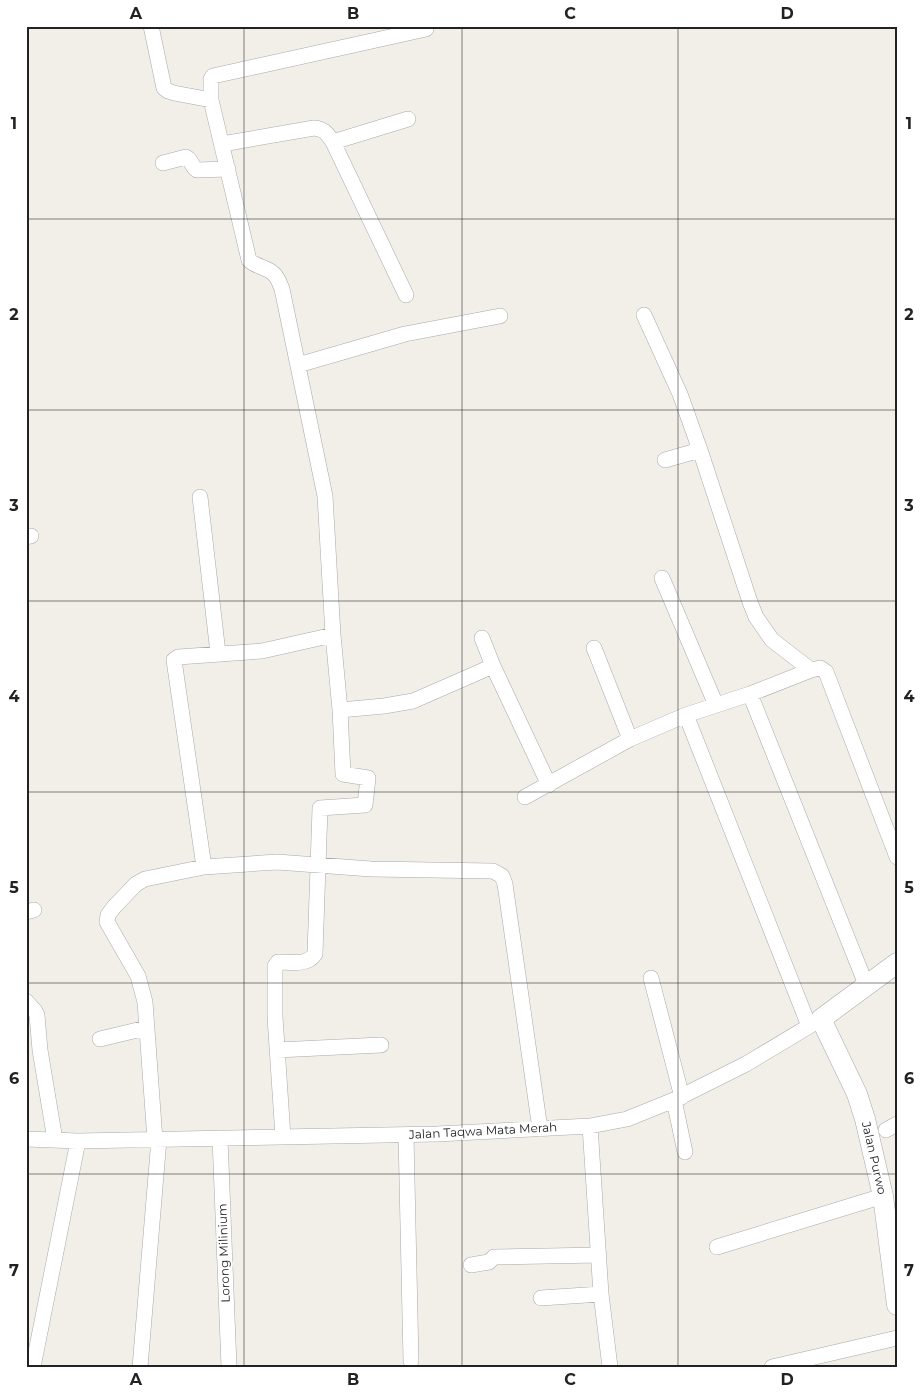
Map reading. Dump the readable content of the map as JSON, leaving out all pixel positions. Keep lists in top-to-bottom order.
{
  "streets": {
    "street": ["Jalan Taqwa Mata Merah", "Jalan Purwo", "Lorong Milinium"]
  },
  "crossings": [
    ["Jalan Taqwa Mata Merah", "Jalan Purwo"],
    ["Jalan Taqwa Mata Merah", "Lorong Milinium"]
  ],
  "grid": {
    "columns": [
      "A",
      "B",
      "C",
      "D"
    ],
    "rows": [
      "1",
      "2",
      "3",
      "4",
      "5",
      "6",
      "7"
    ]
  }
}
